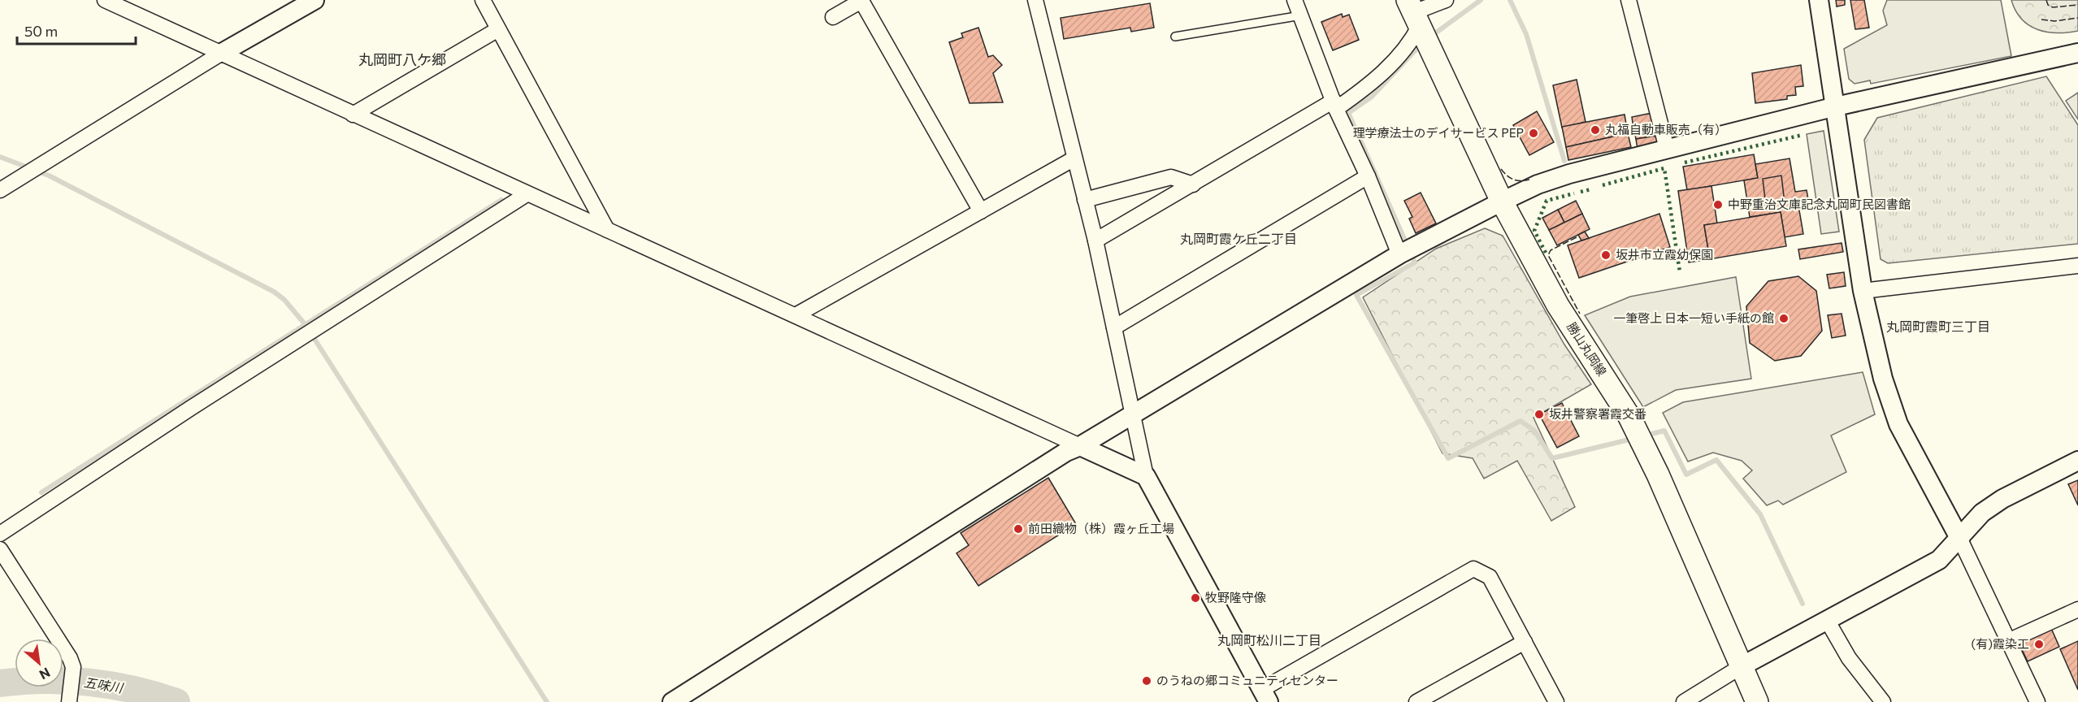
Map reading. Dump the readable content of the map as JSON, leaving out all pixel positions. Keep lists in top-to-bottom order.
{
  "streets": {
    "main road": ["勝山丸岡線"]
  },
  "districts": [
    "丸岡町八ケ郷",
    "丸岡町霞ケ丘二丁目",
    "丸岡町霞町三丁目",
    "丸岡町松川二丁目"
  ],
  "water": ["五味川"],
  "places": [
    "丸福自動車販売（有）",
    "理学療法士のデイサービス PEP",
    "中野重治文庫記念丸岡町民図書館",
    "坂井市立霞幼保園",
    "一筆啓上 日本一短い手紙の館",
    "坂井警察署霞交番",
    "前田織物（株）霞ヶ丘工場",
    "牧野隆守像",
    "(有)霞染工",
    "のうねの郷コミュニティセンター"
  ],
  "scale_bar": "50 m",
  "north": "bottom right"
}
